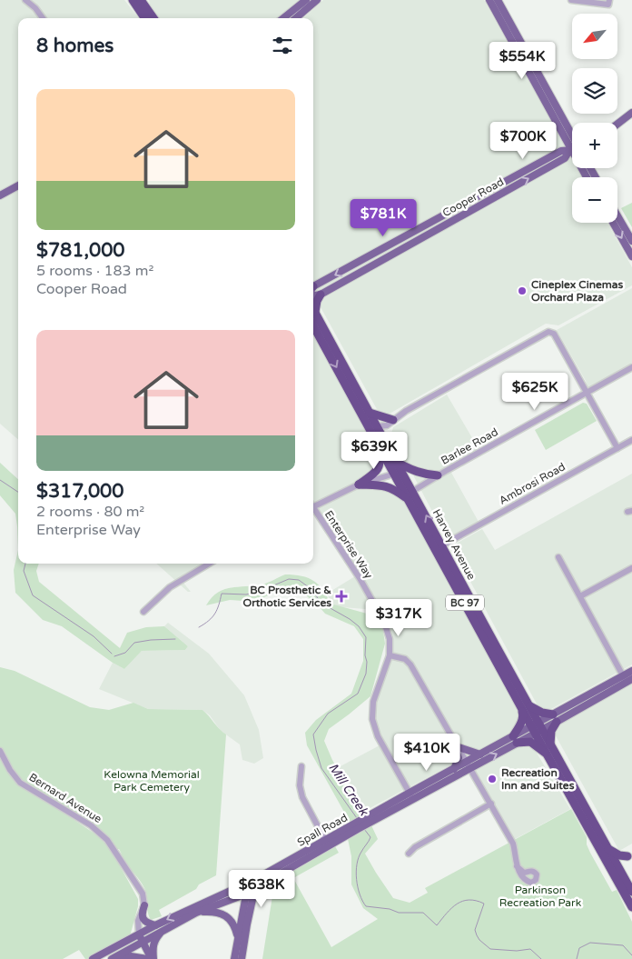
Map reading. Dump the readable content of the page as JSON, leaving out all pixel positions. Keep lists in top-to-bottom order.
{
  "streets": {
    "highway": ["Harvey Avenue", "BC 97"],
    "main road": ["Cooper Road", "Spall Road"],
    "street": [
      "Barlee Road",
      "Ambrosi Road",
      "Enterprise Way",
      "Bernard Avenue"
    ]
  },
  "crossings": [
    ["Barlee Road", "Harvey Avenue"],
    ["Ambrosi Road", "Harvey Avenue"],
    ["Enterprise Way", "Spall Road"],
    ["Harvey Avenue", "Spall Road"]
  ],
  "water": ["Mill Creek"],
  "parks": ["Kelowna Memorial Park Cemetery", "Parkinson Recreation Park"],
  "places": {
    "other": ["Cineplex Cinemas Orchard Plaza", "Recreation Inn and Suites"],
    "health": ["BC Prosthetic & Orthotic Services"]
  },
  "north": "bottom left",
  "page": {
    "map_buttons": ["+", "−"],
    "heading": "8 homes",
    "price": [
      "$554K",
      "$700K",
      "$781K",
      "$625K",
      "$639K",
      "$317K",
      "$410K",
      "$638K"
    ],
    "list": [
      {
        "name": "$781,000",
        "note": "5 rooms · 183 m² · Cooper Road"
      },
      {
        "name": "$317,000",
        "note": "2 rooms · 80 m² · Enterprise Way"
      }
    ]
  }
}
